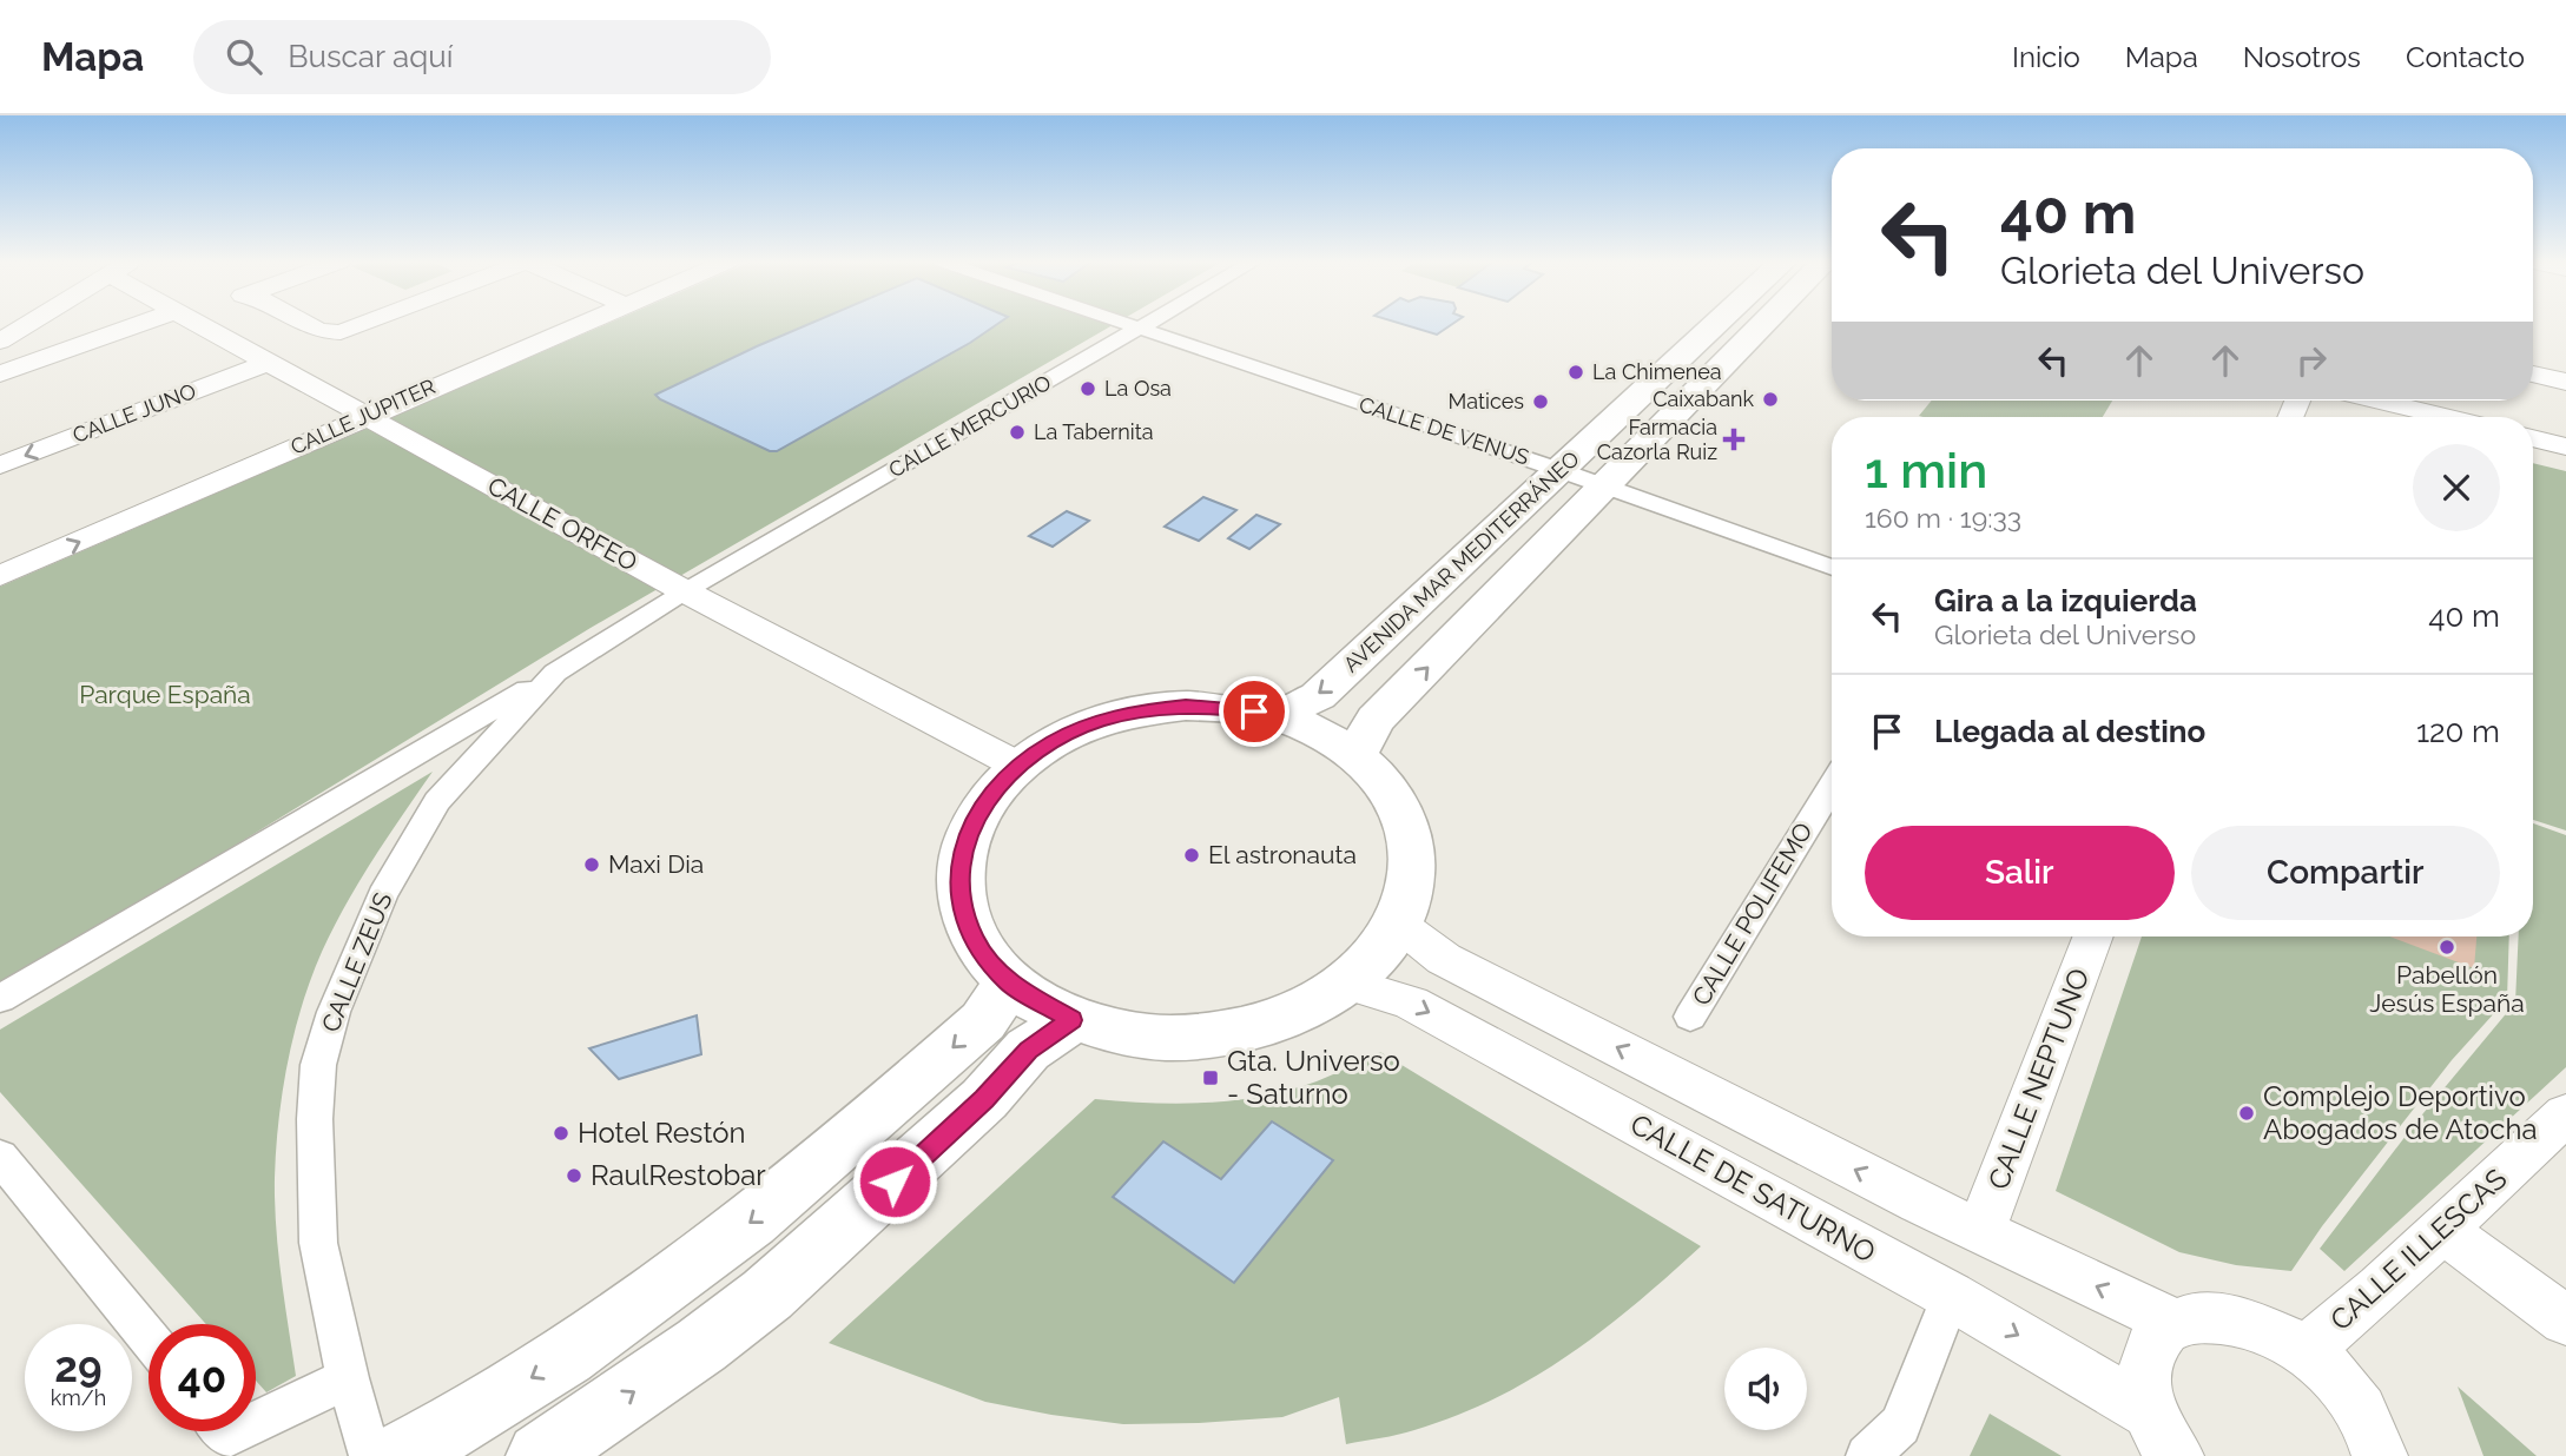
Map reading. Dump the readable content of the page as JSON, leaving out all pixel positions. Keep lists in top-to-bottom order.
{
  "streets": {
    "street": [
      "CALLE JUNO",
      "CALLE JÚPITER",
      "CALLE MERCURIO",
      "CALLE DE VENUS",
      "CALLE ORFEO",
      "AVENIDA MAR MEDITERRÁNEO",
      "CALLE POLIFEMO",
      "CALLE ZEUS",
      "CALLE NEPTUNO",
      "CALLE DE SATURNO",
      "CALLE ILLESCAS"
    ]
  },
  "crossings": [
    ["CALLE JUNO", "CALLE ORFEO"],
    ["CALLE JÚPITER", "CALLE ORFEO"],
    ["CALLE MERCURIO", "CALLE DE VENUS"],
    ["CALLE MERCURIO", "CALLE ORFEO"],
    ["CALLE MERCURIO", "CALLE ZEUS"],
    ["CALLE DE VENUS", "AVENIDA MAR MEDITERRÁNEO"],
    ["CALLE ORFEO", "CALLE ZEUS"]
  ],
  "parks": ["Parque España"],
  "places": {
    "other": [
      "La Chimenea",
      "La Osa",
      "Caixabank",
      "Matices",
      "La Tabernita",
      "El astronauta",
      "Maxi Dia",
      "Pabellón Jesús España",
      "Complejo Deportivo Abogados de Atocha",
      "Hotel Restón",
      "RaulRestobar"
    ],
    "health": ["Farmacia Cazorla Ruiz"],
    "transit": ["Gta. Universo - Saturno"]
  },
  "page": {
    "header": "Mapa",
    "search": "Buscar aquí",
    "nav": [
      "Inicio",
      "Mapa",
      "Nosotros",
      "Contacto"
    ],
    "turn": ["40 m", "Glorieta del Universo"],
    "heading": ["1 min", "160 m · 19:33"],
    "list": [
      {
        "name": "Gira a la izquierda",
        "note": "Glorieta del Universo",
        "value": "40 m"
      },
      {
        "name": "Llegada al destino",
        "value": "120 m"
      }
    ],
    "buttons": ["Salir", "Compartir"],
    "speed": "29 km/h",
    "limit": "40"
  }
}
